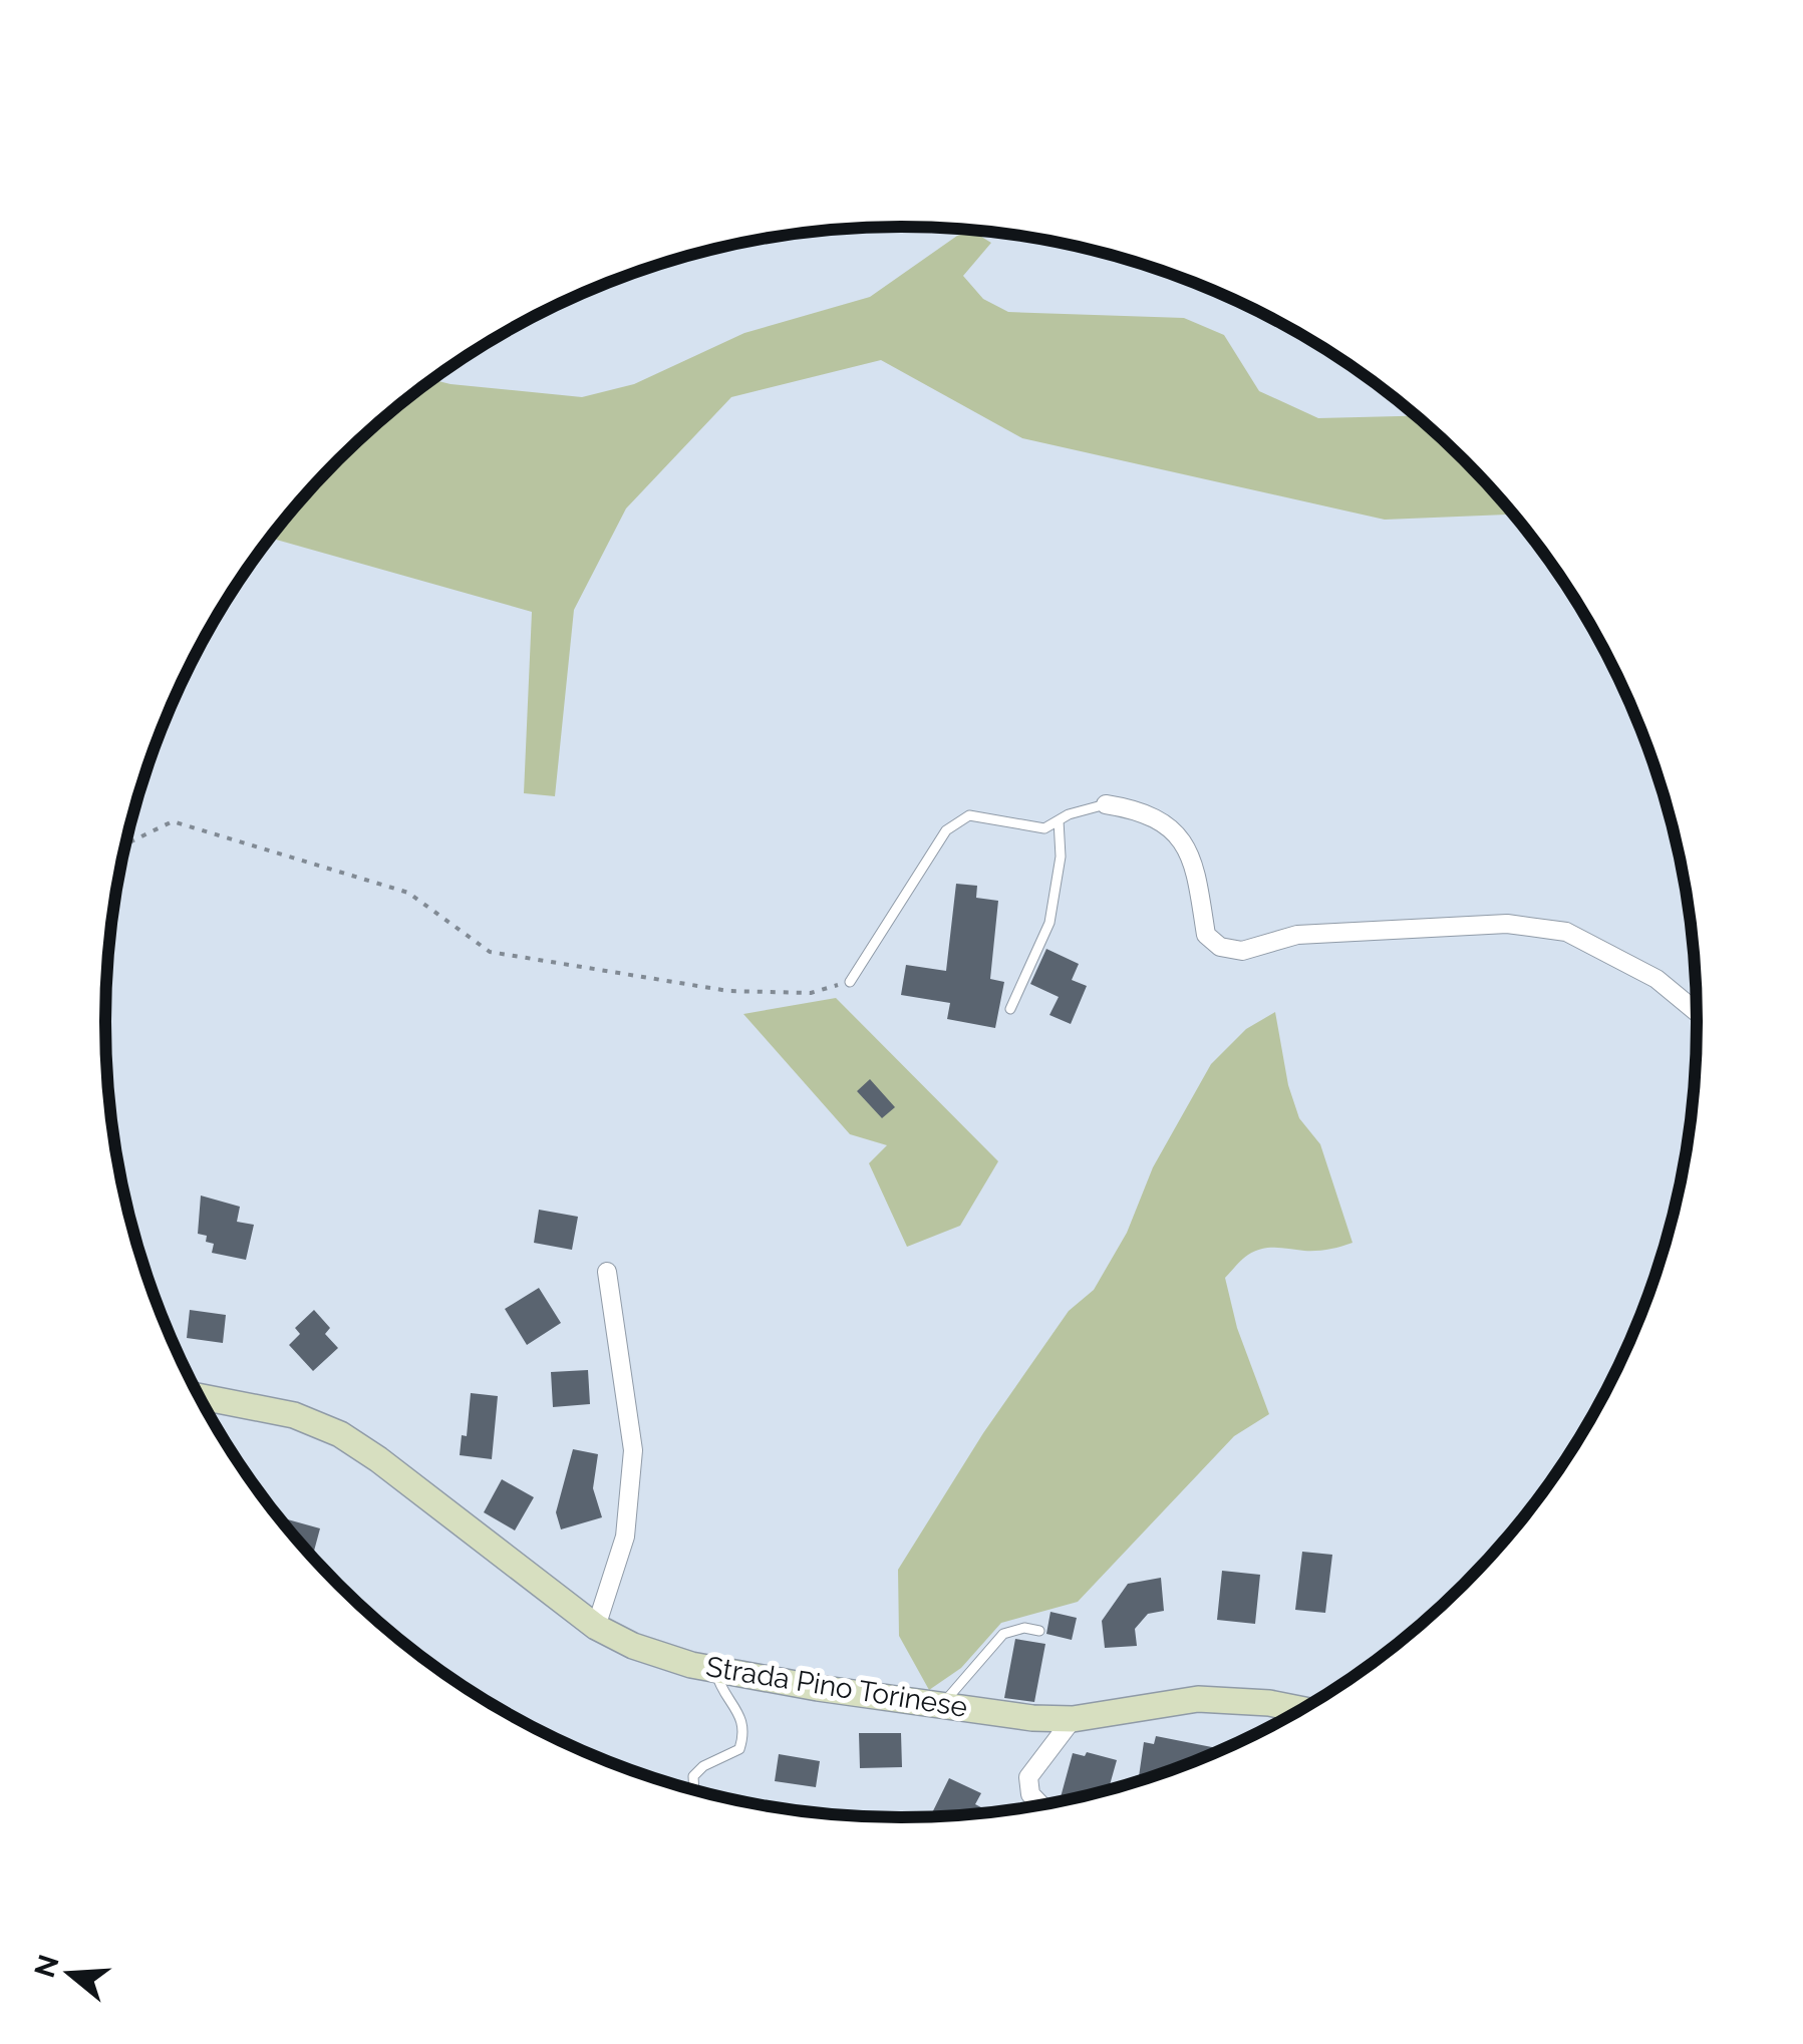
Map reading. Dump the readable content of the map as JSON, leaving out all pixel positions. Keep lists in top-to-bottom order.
{
  "streets": {
    "street": ["Strada Pino Torinese"]
  },
  "north": "left"
}
